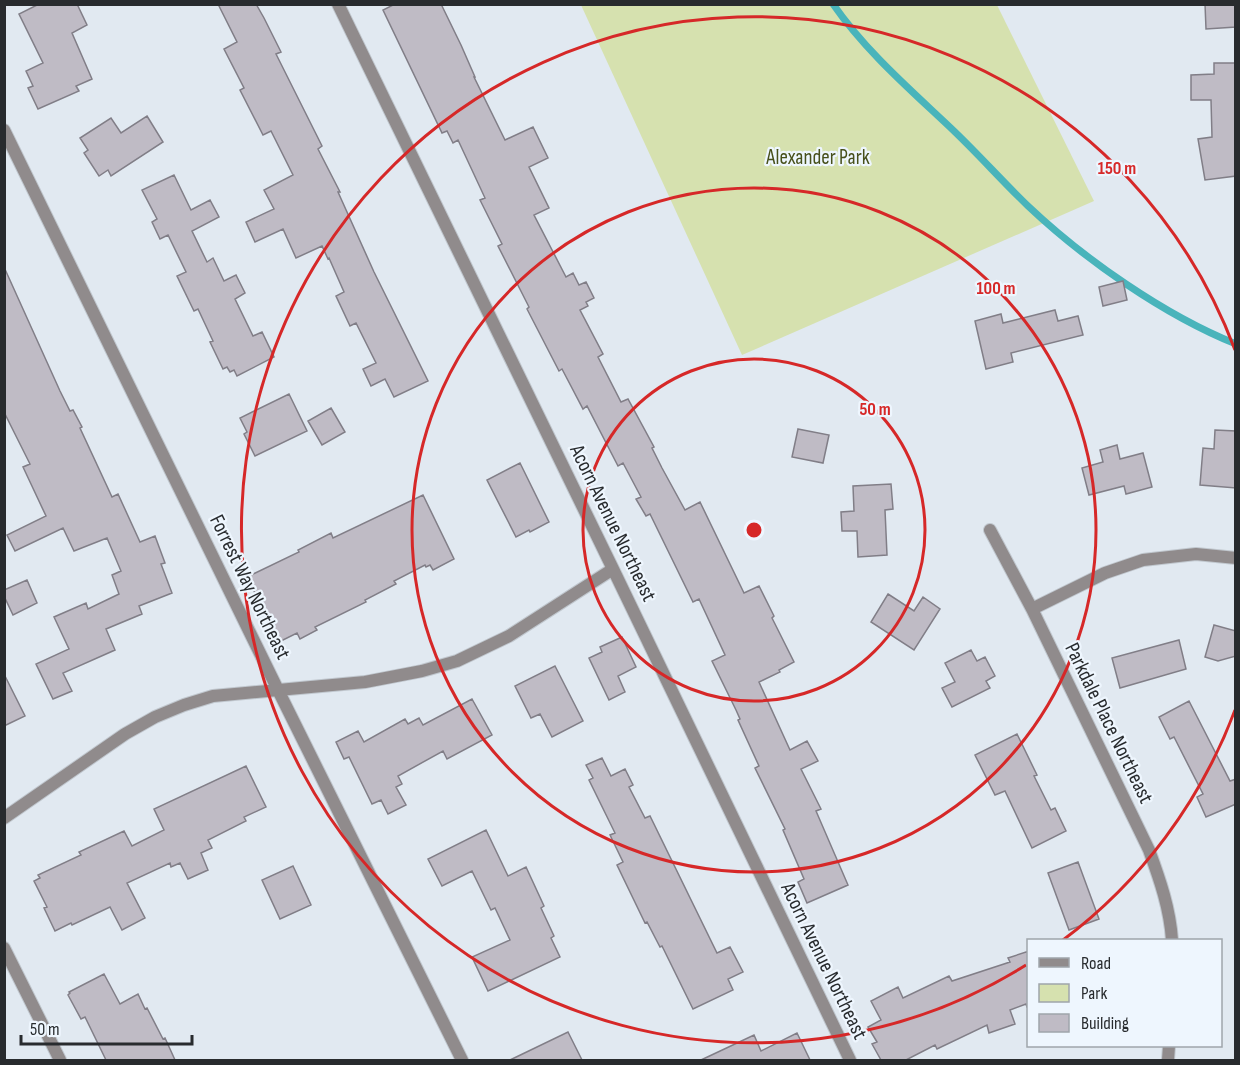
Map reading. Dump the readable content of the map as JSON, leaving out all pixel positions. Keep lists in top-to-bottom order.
{
  "streets": {
    "street": ["Acorn Avenue Northeast", "Forrest Way Northeast", "Parkdale Place Northeast"]
  },
  "parks": ["Alexander Park"],
  "legend": ["Road", "Park", "Building"],
  "scale_bar": "50 m",
  "rings": ["150 m", "100 m", "50 m"]
}
